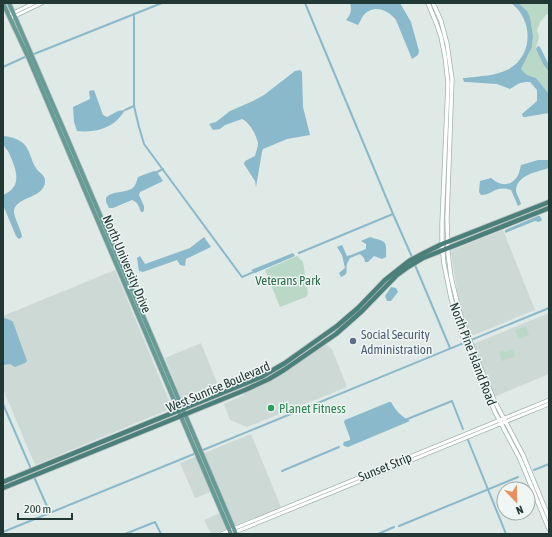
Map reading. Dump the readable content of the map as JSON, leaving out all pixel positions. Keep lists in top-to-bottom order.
{
  "streets": {
    "highway": ["West Sunrise Boulevard"],
    "main road": ["North University Drive", "North Pine Island Road"],
    "street": ["Sunset Strip"]
  },
  "crossings": [
    ["North University Drive", "West Sunrise Boulevard"],
    ["North University Drive", "Sunset Strip"],
    ["North Pine Island Road", "West Sunrise Boulevard"],
    ["North Pine Island Road", "Sunset Strip"]
  ],
  "parks": ["Veterans Park"],
  "places": ["Social Security Administration", "Planet Fitness"],
  "scale_bar": "200 m",
  "north": "bottom"
}
